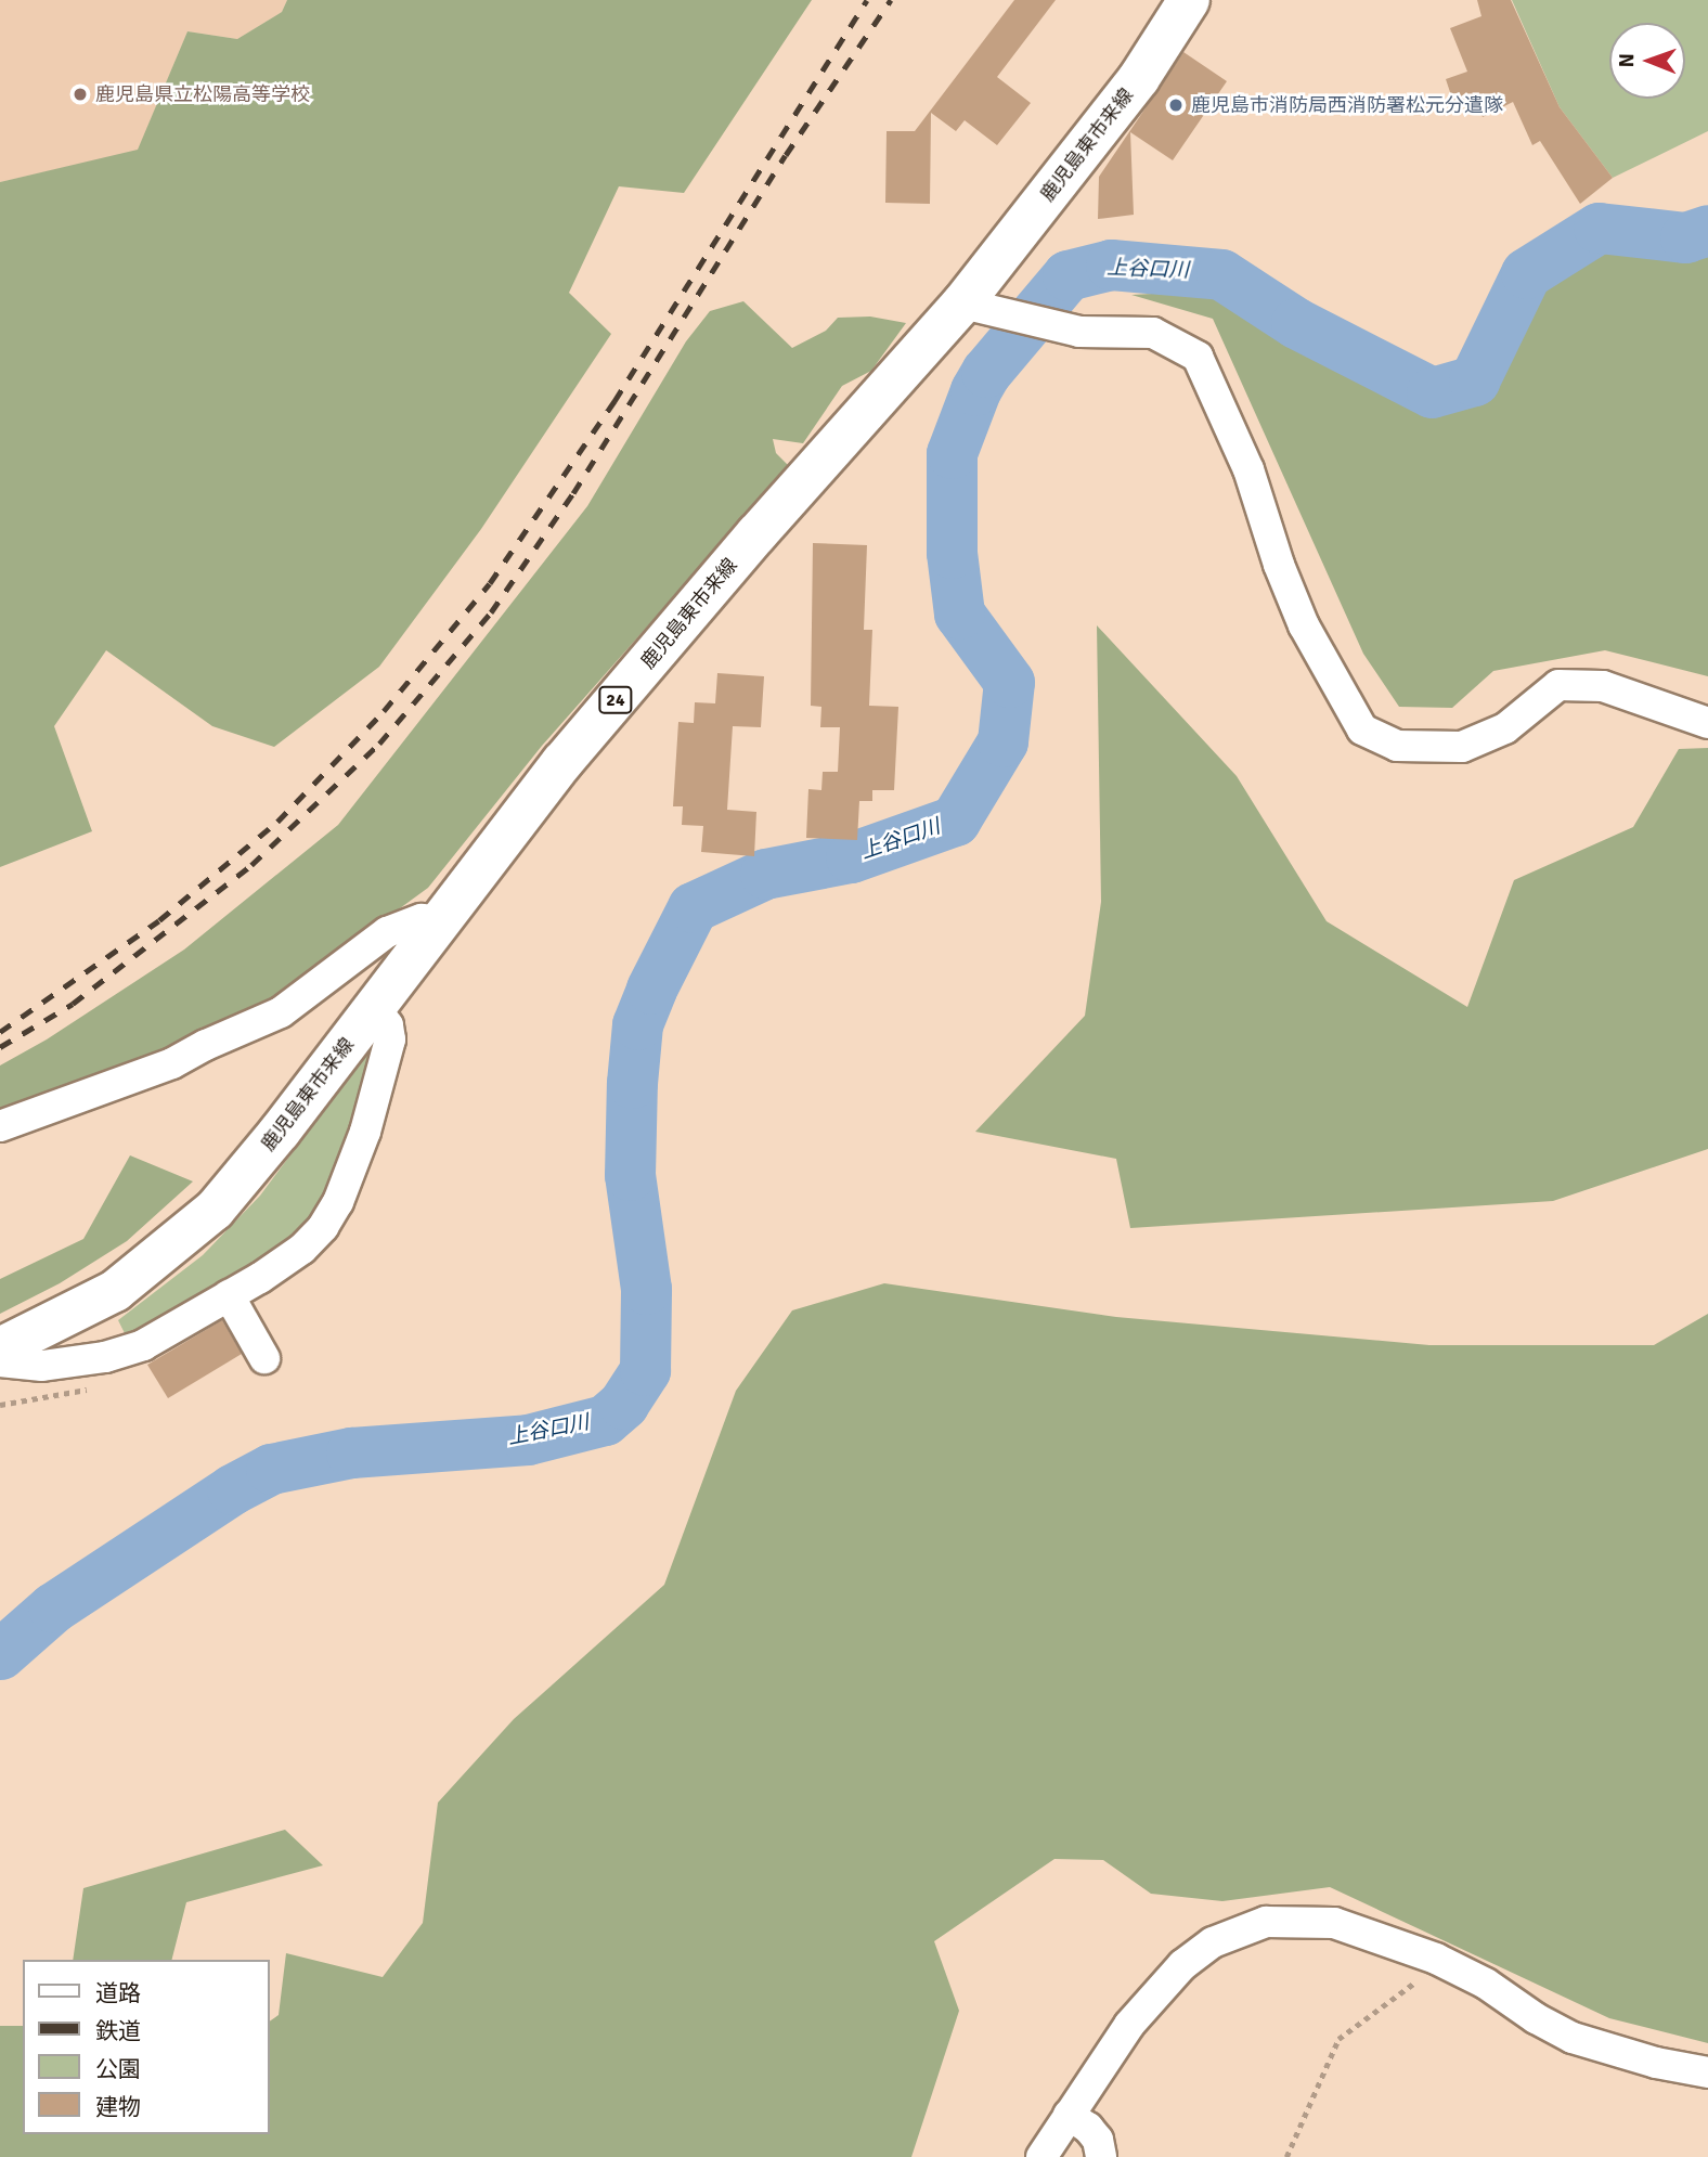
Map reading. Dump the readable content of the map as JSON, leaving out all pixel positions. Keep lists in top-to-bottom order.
{
  "streets": {
    "main road": ["鹿児島東市来線", "24"]
  },
  "water": ["上谷口川"],
  "places": ["鹿児島県立松陽高等学校", "鹿児島市消防局西消防署松元分遣隊"],
  "legend": [
    "道路",
    "鉄道",
    "公園",
    "建物"
  ],
  "north": "left"
}
